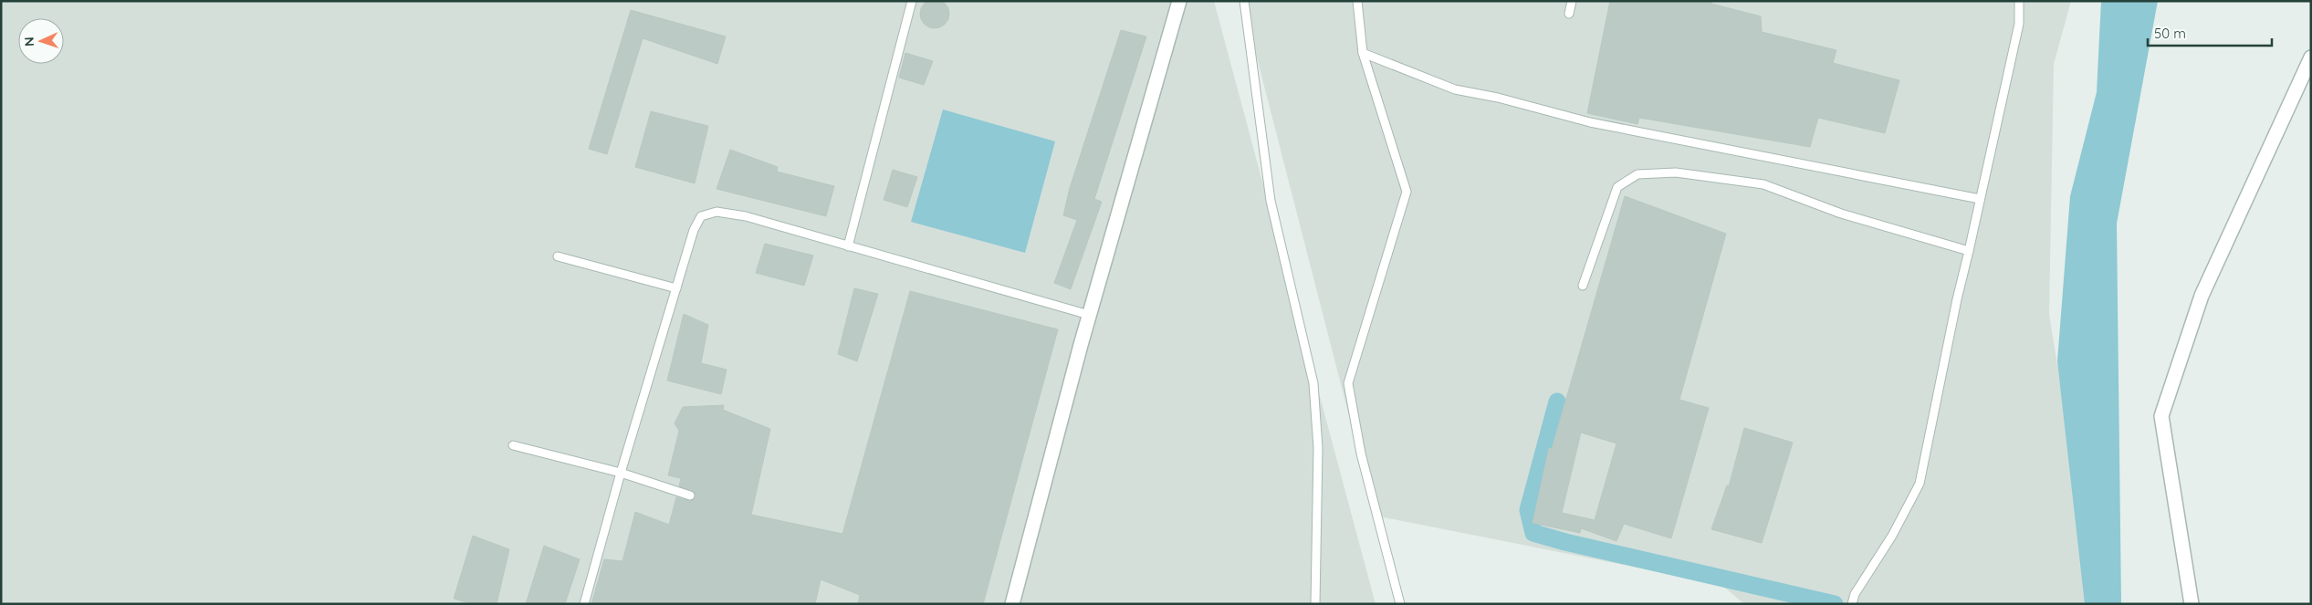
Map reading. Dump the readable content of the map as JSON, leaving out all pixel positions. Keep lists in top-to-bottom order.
{
  "scale_bar": "50 m",
  "north": "left"
}
